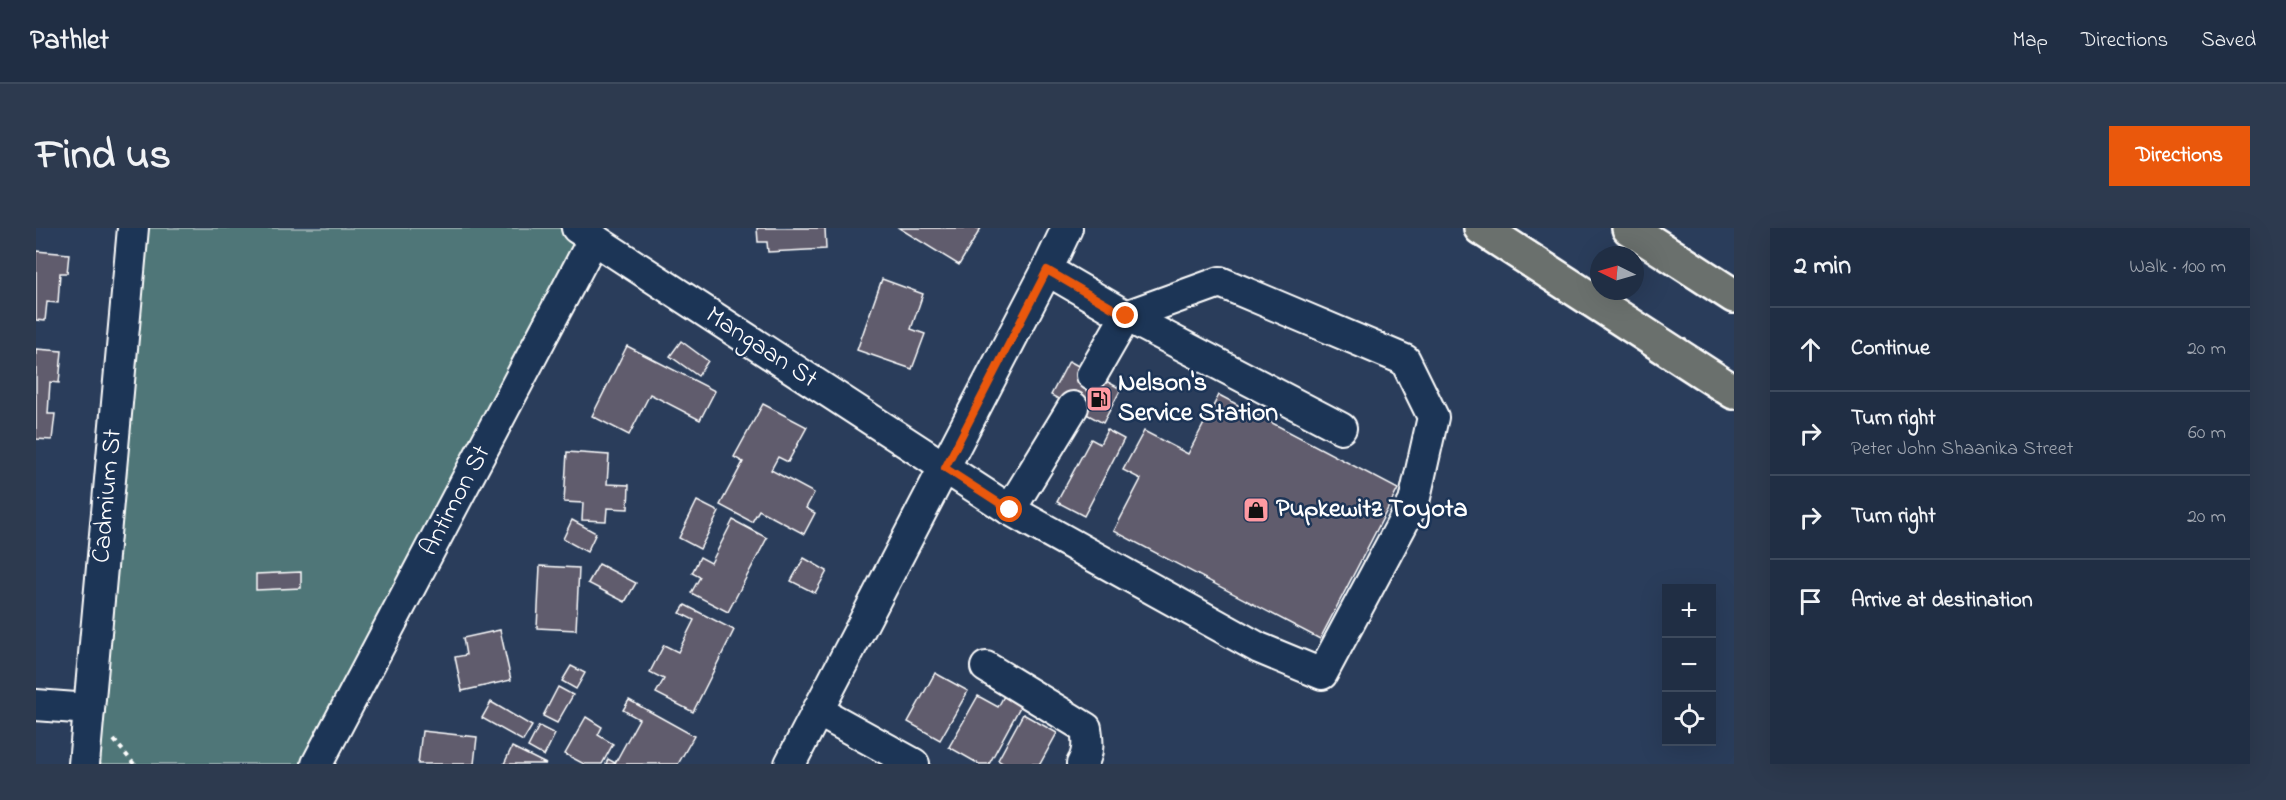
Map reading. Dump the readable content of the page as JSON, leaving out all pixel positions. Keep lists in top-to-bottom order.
{
  "streets": {
    "street": ["Mangaan St", "Cadmium St", "Antimon St"]
  },
  "crossings": [
    ["Mangaan St", "Antimon St"]
  ],
  "places": {
    "fuel station": ["Nelson's Service Station"],
    "shop": ["Pupkewitz Toyota"]
  },
  "north": "left",
  "page": {
    "header": "Pathlet",
    "nav": ["Map", "Directions", "Saved"],
    "title": "Find us",
    "buttons": "Directions",
    "heading": ["2 min", "Walk · 100 m"],
    "list": [
      ["Continue", "20 m"],
      ["Turn right", "Peter John Shaanika Street", "60 m"],
      ["Turn right", "20 m"],
      "Arrive at destination"
    ],
    "map_buttons": ["+", "−"]
  }
}
